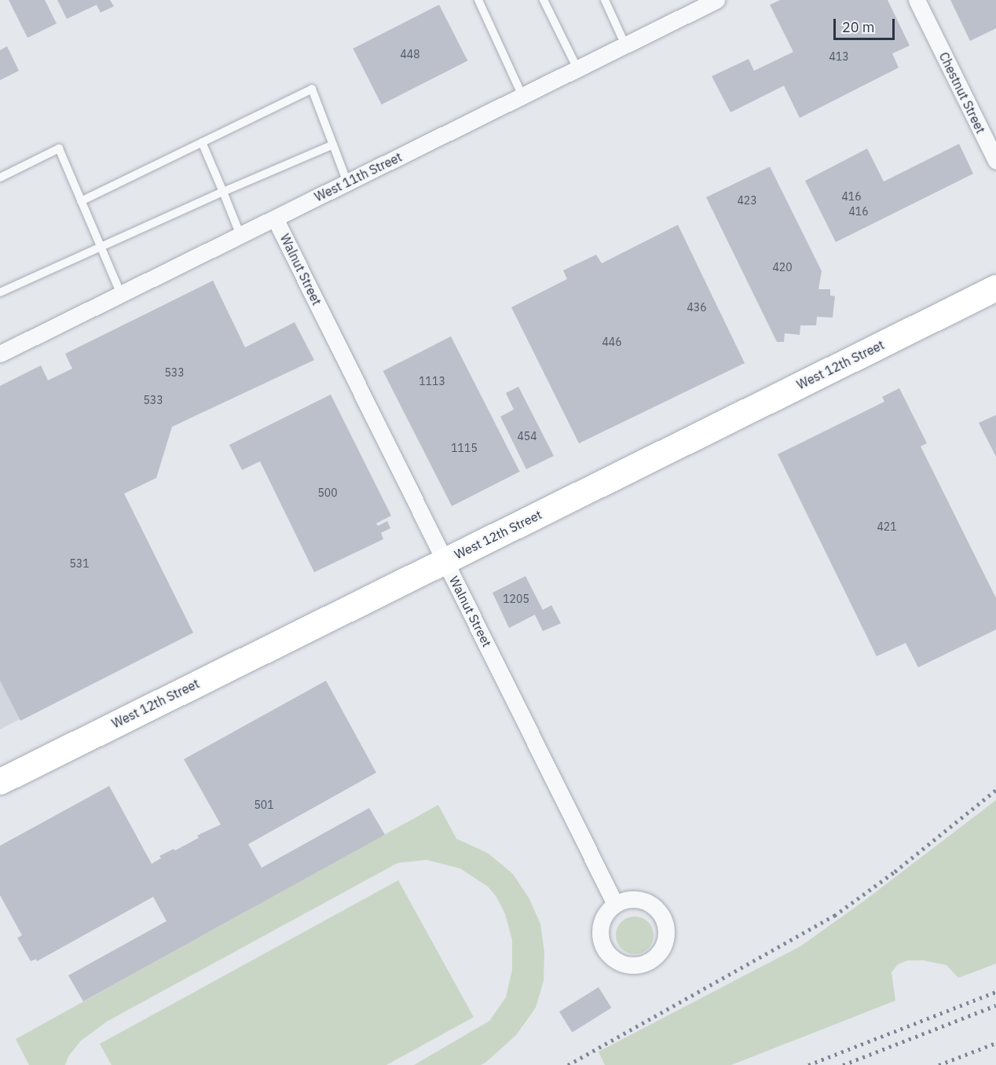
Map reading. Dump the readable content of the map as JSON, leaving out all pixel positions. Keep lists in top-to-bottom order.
{
  "streets": {
    "main road": ["West 12th Street"],
    "street": ["Chestnut Street", "West 11th Street", "Walnut Street"]
  },
  "crossings": [
    ["West 11th Street", "Walnut Street"],
    ["Walnut Street", "West 12th Street"]
  ],
  "house_numbers": [
    "448",
    "413",
    "416",
    "423",
    "416",
    "420",
    "436",
    "446",
    "533",
    "1113",
    "533",
    "454",
    "1115",
    "500",
    "421",
    "531",
    "1205",
    "501"
  ],
  "scale_bar": "20 m"
}
